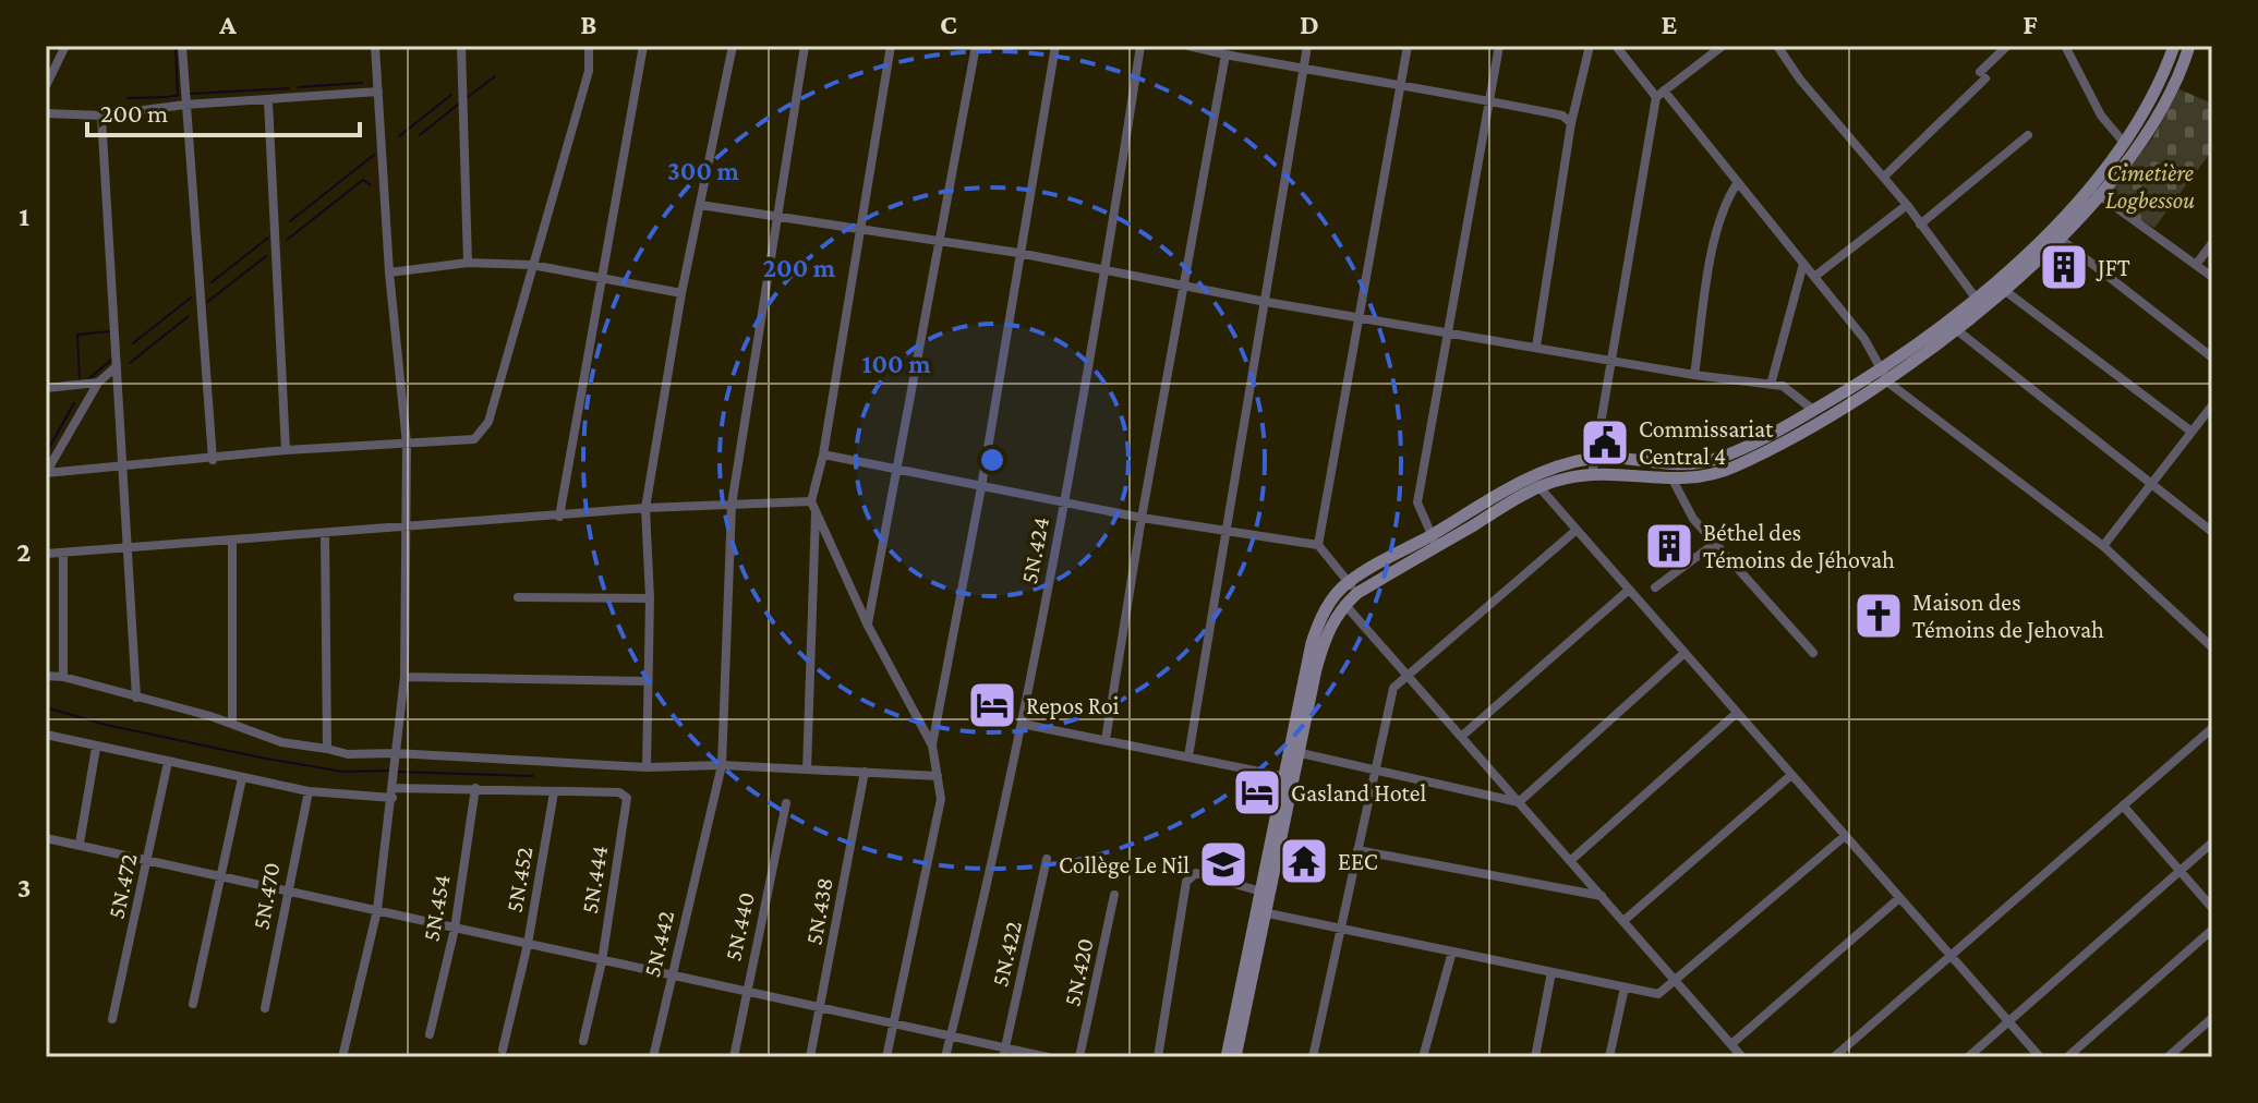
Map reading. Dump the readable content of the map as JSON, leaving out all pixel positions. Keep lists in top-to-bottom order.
{
  "streets": {
    "street": [
      "5N.424",
      "5N.452",
      "5N.444",
      "5N.472",
      "5N.470",
      "5N.454",
      "5N.438",
      "5N.440",
      "5N.442",
      "5N.422",
      "5N.420"
    ]
  },
  "crossings": [
    ["5N.452", "5N.444"]
  ],
  "parks": ["Cimetière Logbessou"],
  "places": {
    "building": ["JFT", "Béthel des Témoins de Jéhovah"],
    "public building": ["Commissariat Central 4"],
    "church": ["Maison des Témoins de Jehovah"],
    "hotel": ["Repos Roi", "Gasland Hotel"],
    "temple": ["EEC"],
    "school or university": ["Collège Le Nil"]
  },
  "scale_bar": "200 m",
  "grid": {
    "columns": [
      "A",
      "B",
      "C",
      "D",
      "E",
      "F"
    ],
    "rows": ["1", "2", "3"]
  },
  "rings": ["300 m", "200 m", "100 m"]
}
